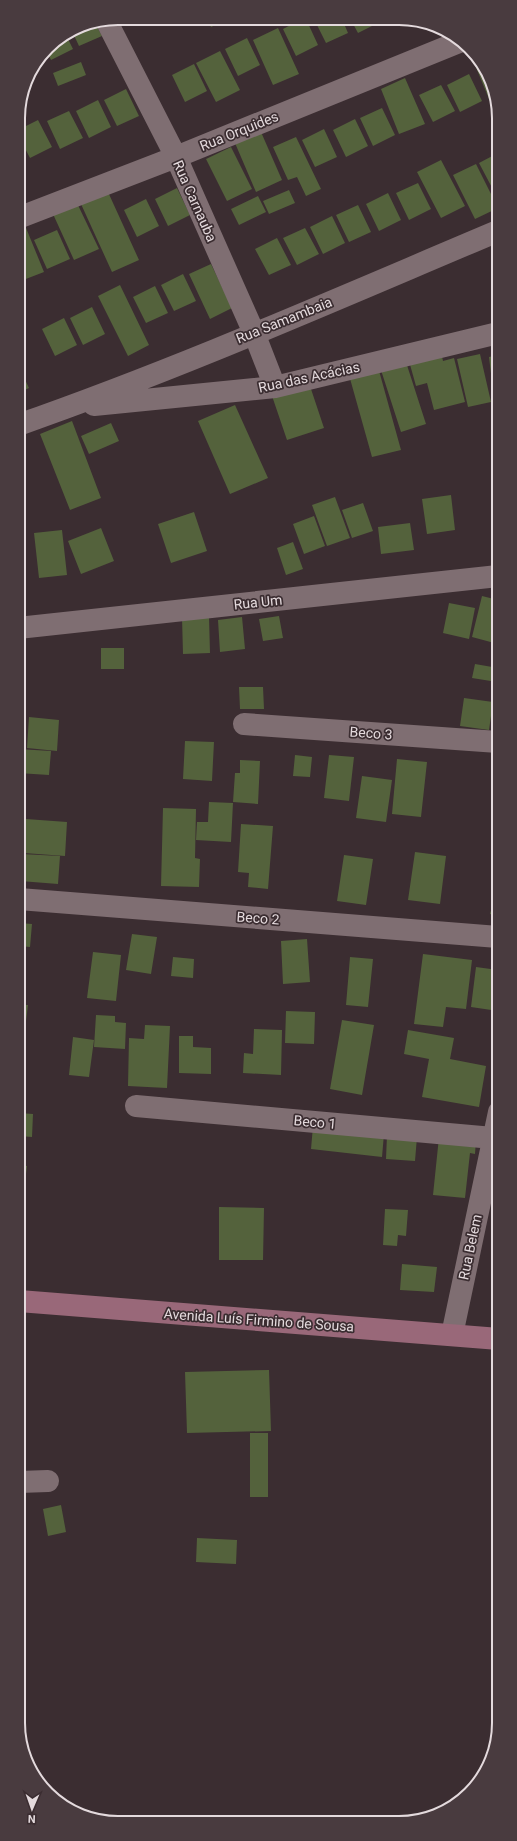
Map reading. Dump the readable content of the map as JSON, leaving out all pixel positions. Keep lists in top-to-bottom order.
{
  "streets": {
    "main road": ["Avenida Luís Firmino de Sousa"],
    "street": [
      "Rua Orquides",
      "Rua Carnauba",
      "Rua Samambaia",
      "Rua das Acácias",
      "Rua Um",
      "Beco 3",
      "Beco 2",
      "Beco 1",
      "Rua Belem"
    ]
  },
  "crossings": [
    ["Rua Orquides", "Rua Carnauba"],
    ["Rua Carnauba", "Rua Samambaia"],
    ["Rua Carnauba", "Rua das Acácias"],
    ["Rua Samambaia", "Rua das Acácias"],
    ["Rua Belem", "Avenida Luís Firmino de Sousa"]
  ],
  "north": "bottom"
}
